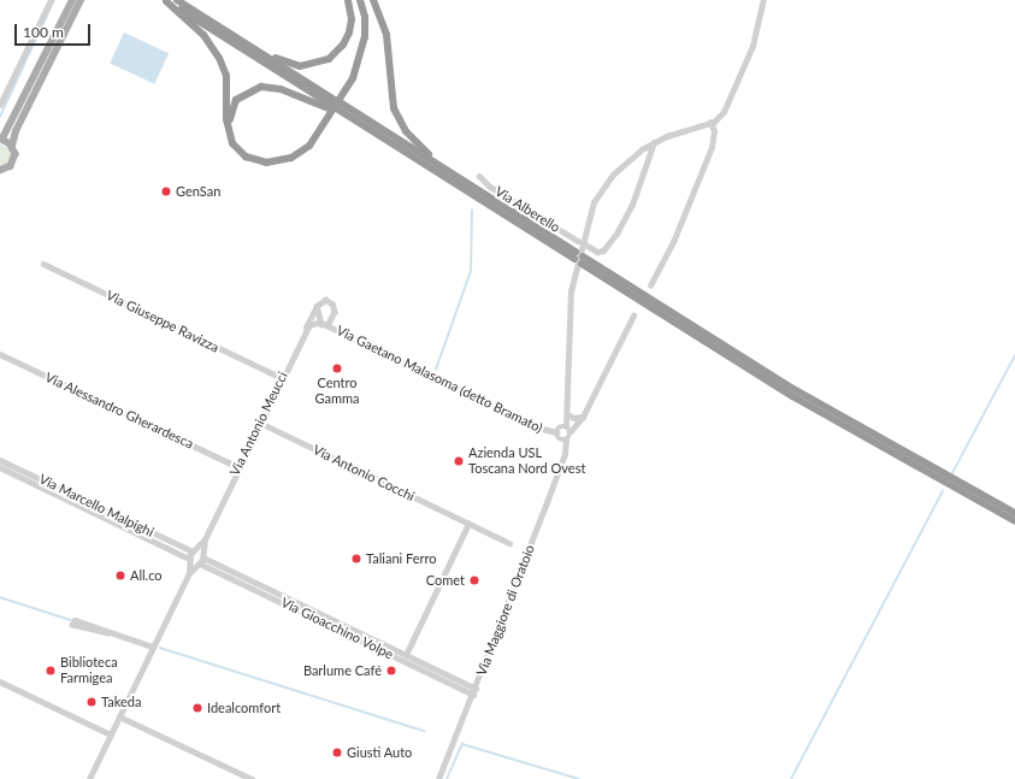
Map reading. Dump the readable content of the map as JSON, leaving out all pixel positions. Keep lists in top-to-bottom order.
{
  "streets": {
    "street": [
      "Via Alberello",
      "Via Giuseppe Ravizza",
      "Via Gaetano Malasoma (detto Bramato)",
      "Via Alessandro Gherardesca",
      "Via Antonio Meucci",
      "Via Antonio Cocchi",
      "Via Marcello Malpighi",
      "Via Maggiore di Oratoio",
      "Via Gioacchino Volpe"
    ]
  },
  "crossings": [
    ["Via Giuseppe Ravizza", "Via Antonio Meucci"],
    ["Via Gaetano Malasoma (detto Bramato)", "Via Maggiore di Oratoio"],
    ["Via Alessandro Gherardesca", "Via Antonio Meucci"],
    ["Via Antonio Meucci", "Via Antonio Cocchi"],
    ["Via Antonio Meucci", "Via Marcello Malpighi"],
    ["Via Antonio Meucci", "Via Gioacchino Volpe"],
    ["Via Maggiore di Oratoio", "Via Gioacchino Volpe"]
  ],
  "places": [
    "GenSan",
    "Centro Gamma",
    "Azienda USL Toscana Nord Ovest",
    "Taliani Ferro",
    "All.co",
    "Comet",
    "Biblioteca Farmigea",
    "Barlume Café",
    "Takeda",
    "Idealcomfort",
    "Giusti Auto"
  ],
  "scale_bar": "100 m"
}
